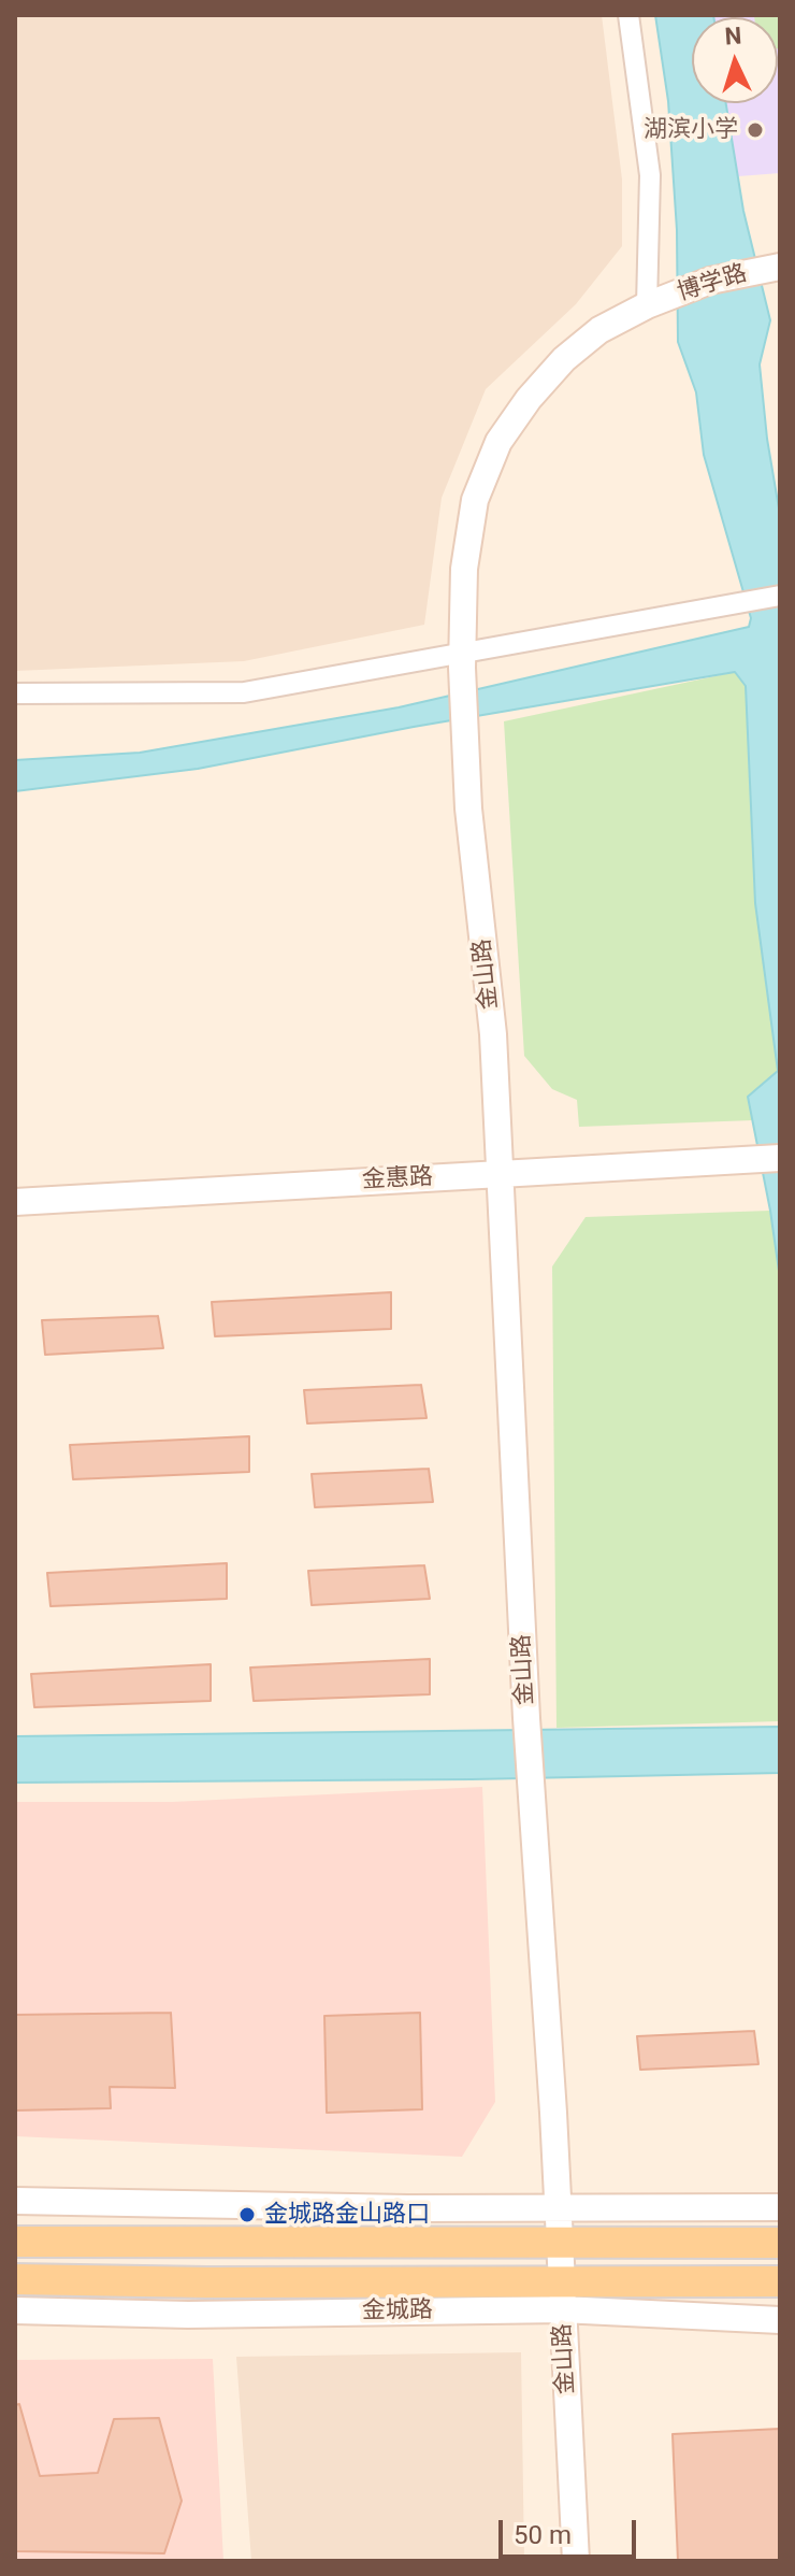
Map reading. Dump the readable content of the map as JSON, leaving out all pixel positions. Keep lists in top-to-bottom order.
{
  "streets": {
    "main road": [
      "博学路",
      "金山路",
      "金惠路",
      "金城路"
    ]
  },
  "crossings": [
    ["博学路", "金山路"],
    ["金山路", "金惠路"],
    ["金山路", "金城路"]
  ],
  "places": ["湖滨小学", "金城路金山路口"],
  "scale_bar": "50 m",
  "north": "top"
}
